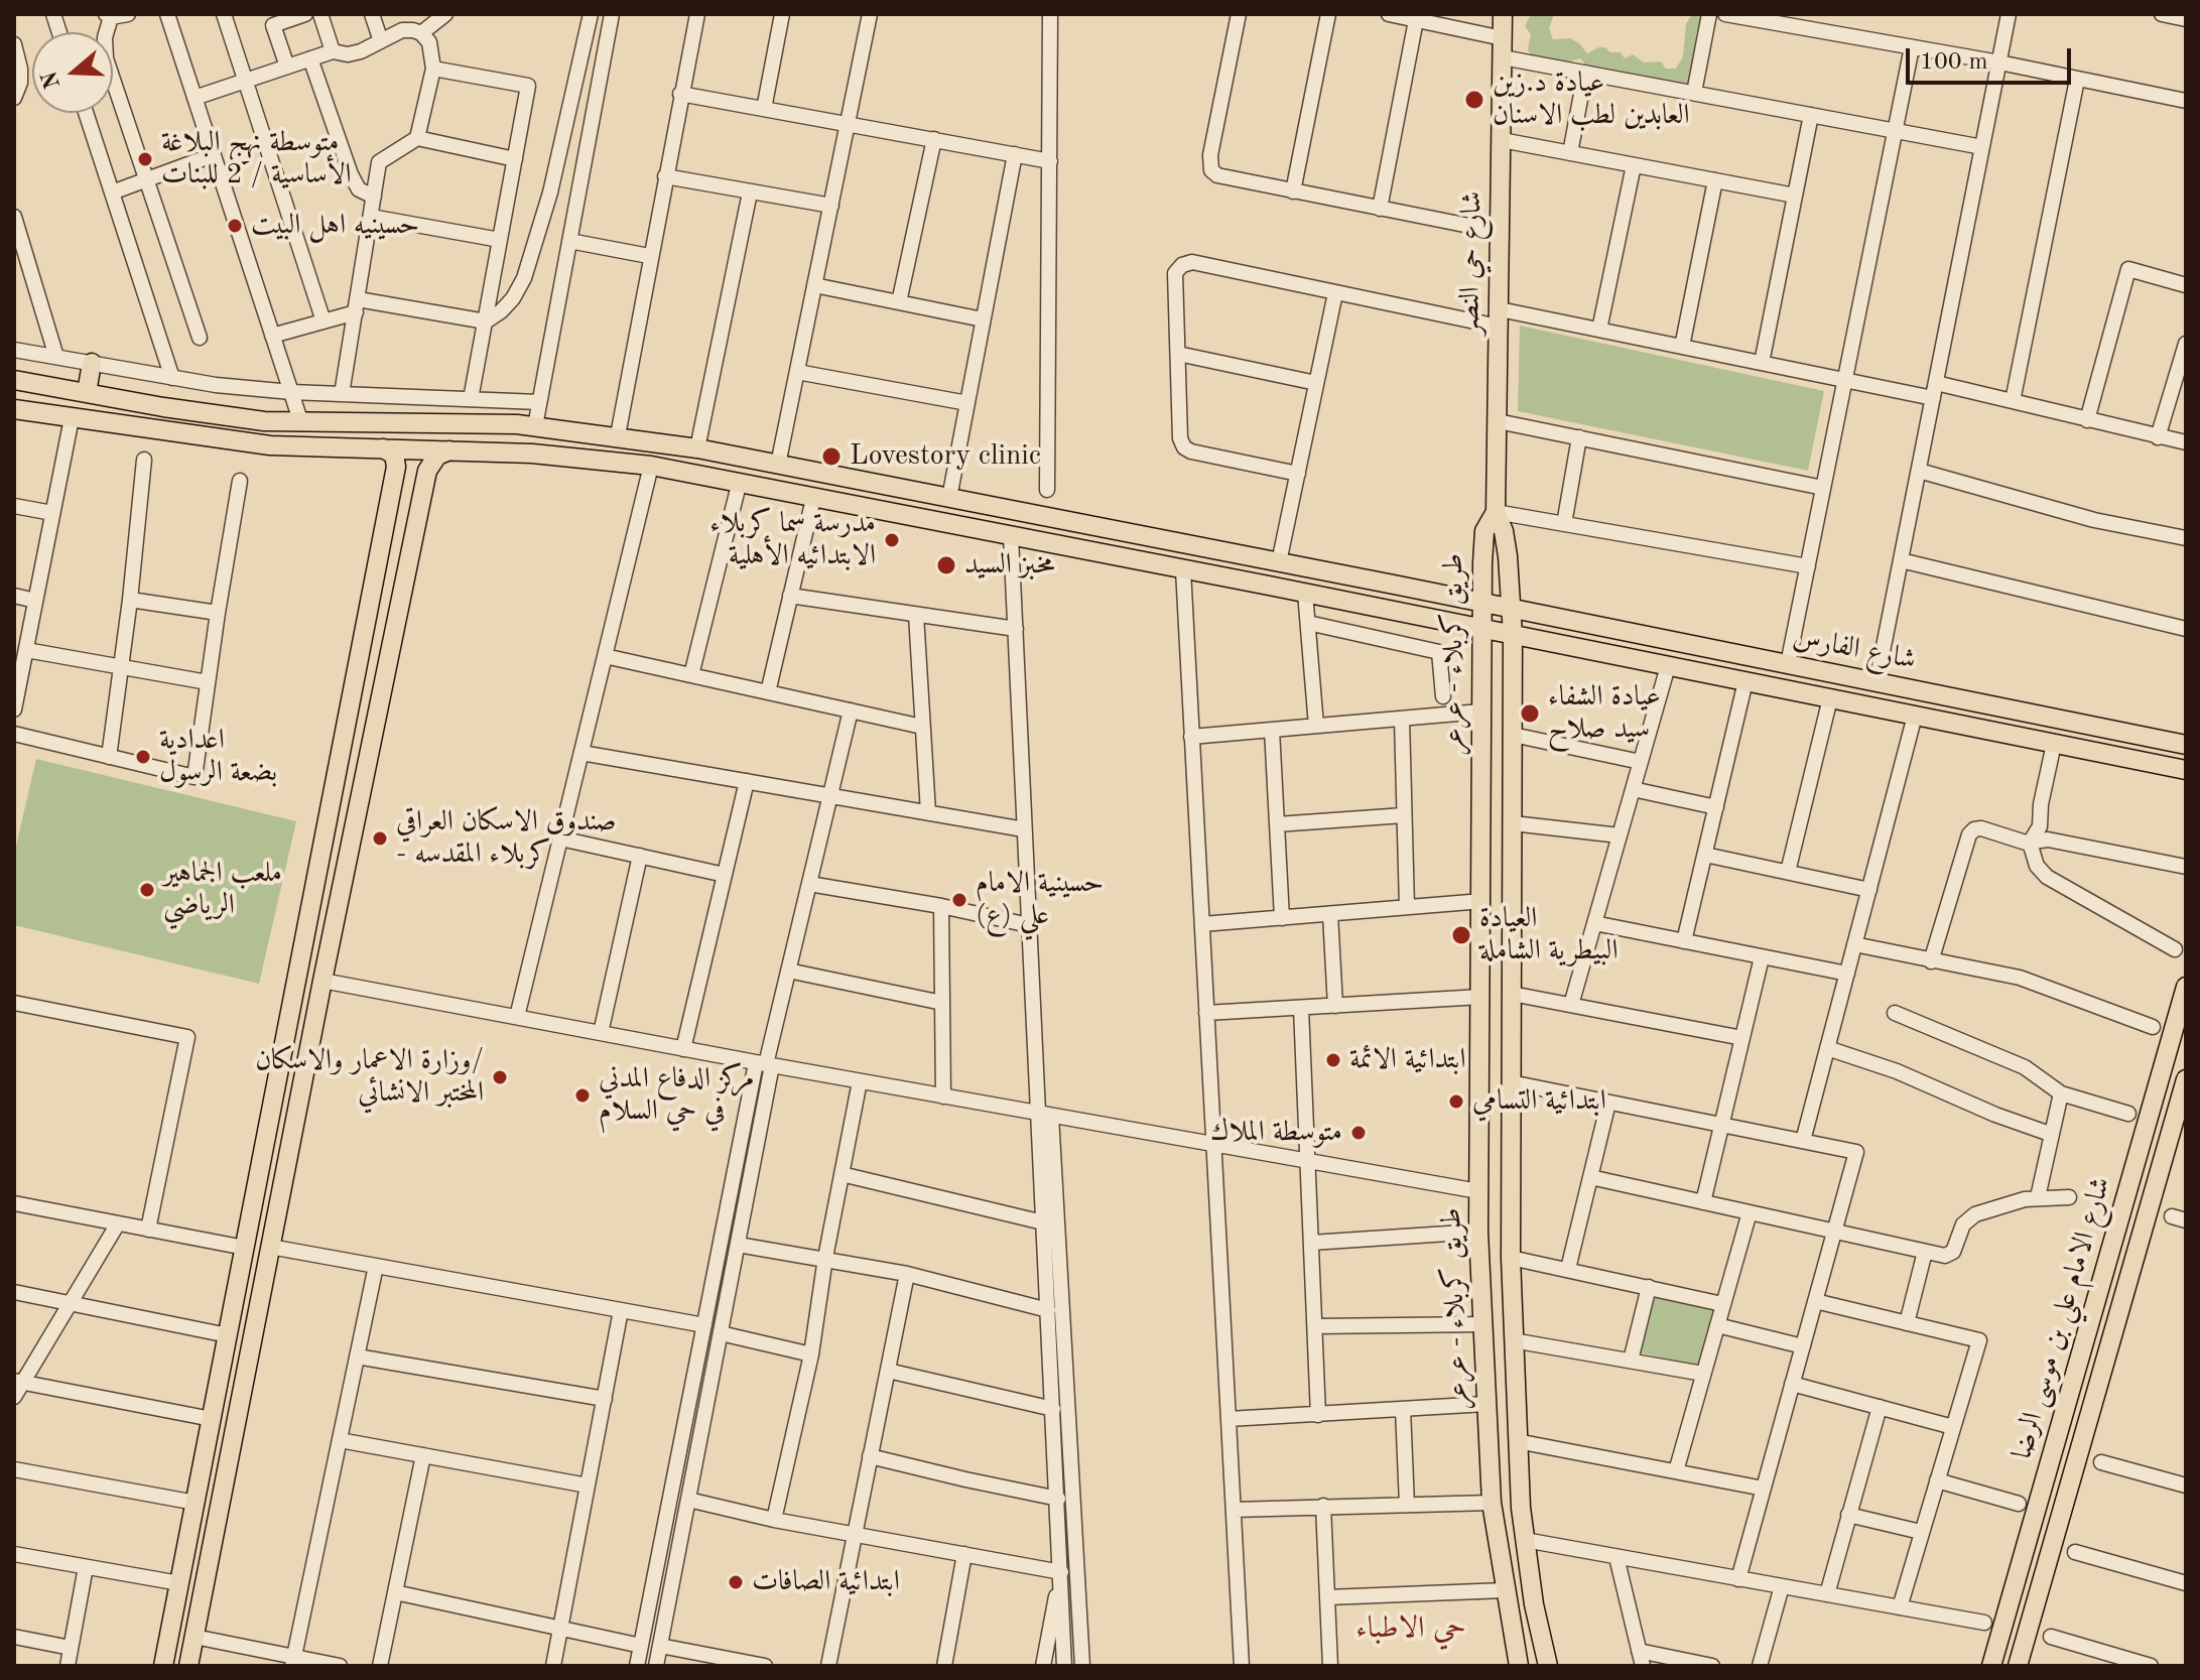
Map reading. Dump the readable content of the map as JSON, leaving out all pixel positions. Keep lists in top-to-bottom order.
{
  "streets": {
    "main road": [
      "شارع حي النصر",
      "شارع الفارس",
      "طريق كربلاء - عرعر",
      "شارع الامام علي بن موسى الرضا"
    ]
  },
  "crossings": [
    ["شارع حي النصر", "طريق كربلاء - عرعر"],
    ["شارع الفارس", "طريق كربلاء - عرعر"]
  ],
  "districts": ["حي الاطباء"],
  "places": [
    "عيادة د.زين العابدين لطب الاسنان",
    "متوسطة نهج البلاغة الأساسية / 2 للبنات",
    "حسينيه اهل البيت",
    "Lovestory clinic",
    "مدرسة سما كربلاء الابتدائيه الأهلية",
    "مخبز السيد",
    "عيادة الشفاء سيد صلاح",
    "اعدادية بضعة الرسول",
    "صندوق الاسكان العراقي - كربلاء المقدسه",
    "ملعب الجماهير الرياضي",
    "حسينية الامام علي (ع)",
    "العيادة البيطرية الشاملة",
    "ابتدائية الائمة",
    "وزارة الاعمار والاسكان/ المختبر الانشائي",
    "مركز الدفاع المدني في حي السلام",
    "ابتدائية التسامي",
    "متوسطة الملاك",
    "ابتدائية الصافات"
  ],
  "scale_bar": "100 m",
  "north": "left"
}
